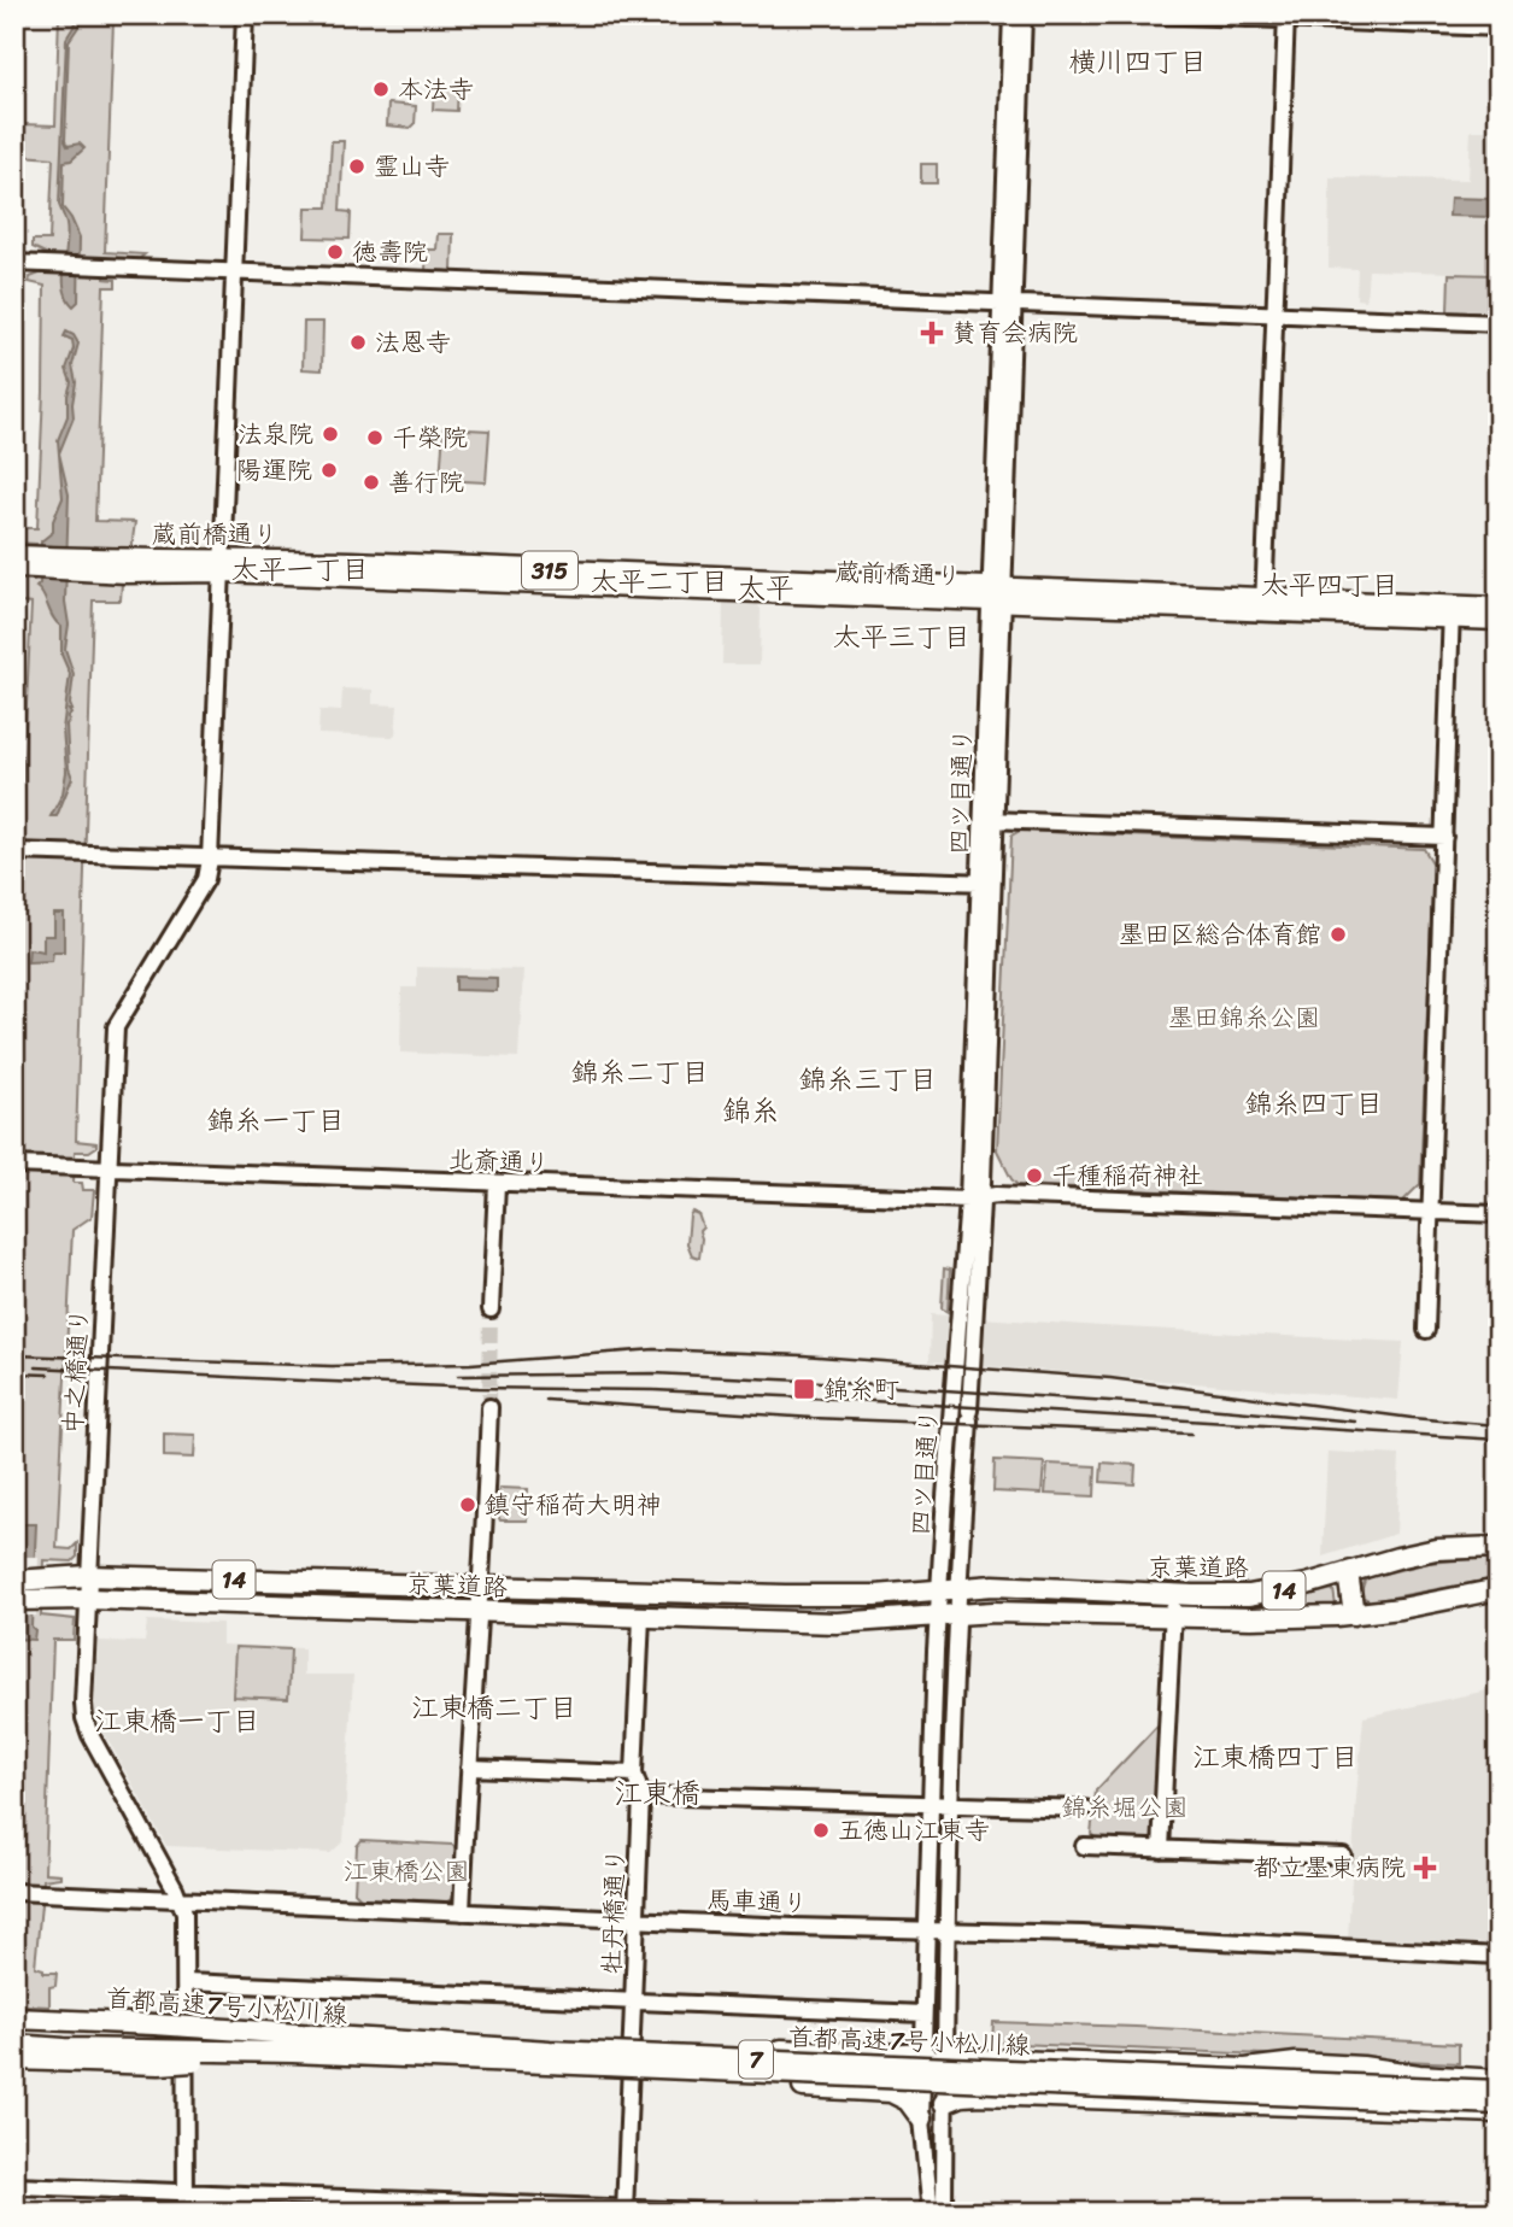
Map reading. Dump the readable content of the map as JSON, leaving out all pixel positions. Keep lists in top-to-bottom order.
{
  "streets": {
    "highway": [
      "京葉道路",
      "14",
      "首都高速7号小松川線",
      "7"
    ],
    "main road": ["蔵前橋通り", "315"],
    "street": [
      "四ツ目通り",
      "北斎通り",
      "中之橋通り",
      "馬車通り",
      "牡丹橋通り"
    ]
  },
  "crossings": [
    ["蔵前橋通り", "315"],
    ["蔵前橋通り", "四ツ目通り"],
    ["四ツ目通り", "北斎通り"],
    ["四ツ目通り", "京葉道路"],
    ["北斎通り", "中之橋通り"],
    ["中之橋通り", "京葉道路"],
    ["中之橋通り", "馬車通り"],
    ["京葉道路", "14"],
    ["京葉道路", "牡丹橋通り"],
    ["馬車通り", "牡丹橋通り"]
  ],
  "districts": [
    "横川四丁目",
    "太平一丁目",
    "太平二丁目",
    "太平四丁目",
    "太平",
    "太平三丁目",
    "錦糸二丁目",
    "錦糸三丁目",
    "錦糸四丁目",
    "錦糸",
    "錦糸一丁目",
    "江東橋二丁目",
    "江東橋一丁目",
    "江東橋四丁目",
    "江東橋"
  ],
  "parks": ["墨田錦糸公園", "錦糸堀公園", "江東橋公園"],
  "places": {
    "other": [
      "本法寺",
      "霊山寺",
      "徳壽院",
      "法恩寺",
      "法泉院",
      "千榮院",
      "陽運院",
      "善行院",
      "墨田区総合体育館",
      "千種稲荷神社",
      "鎮守稲荷大明神",
      "五徳山江東寺"
    ],
    "health": ["賛育会病院", "都立墨東病院"],
    "transit": ["錦糸町"]
  }
}
